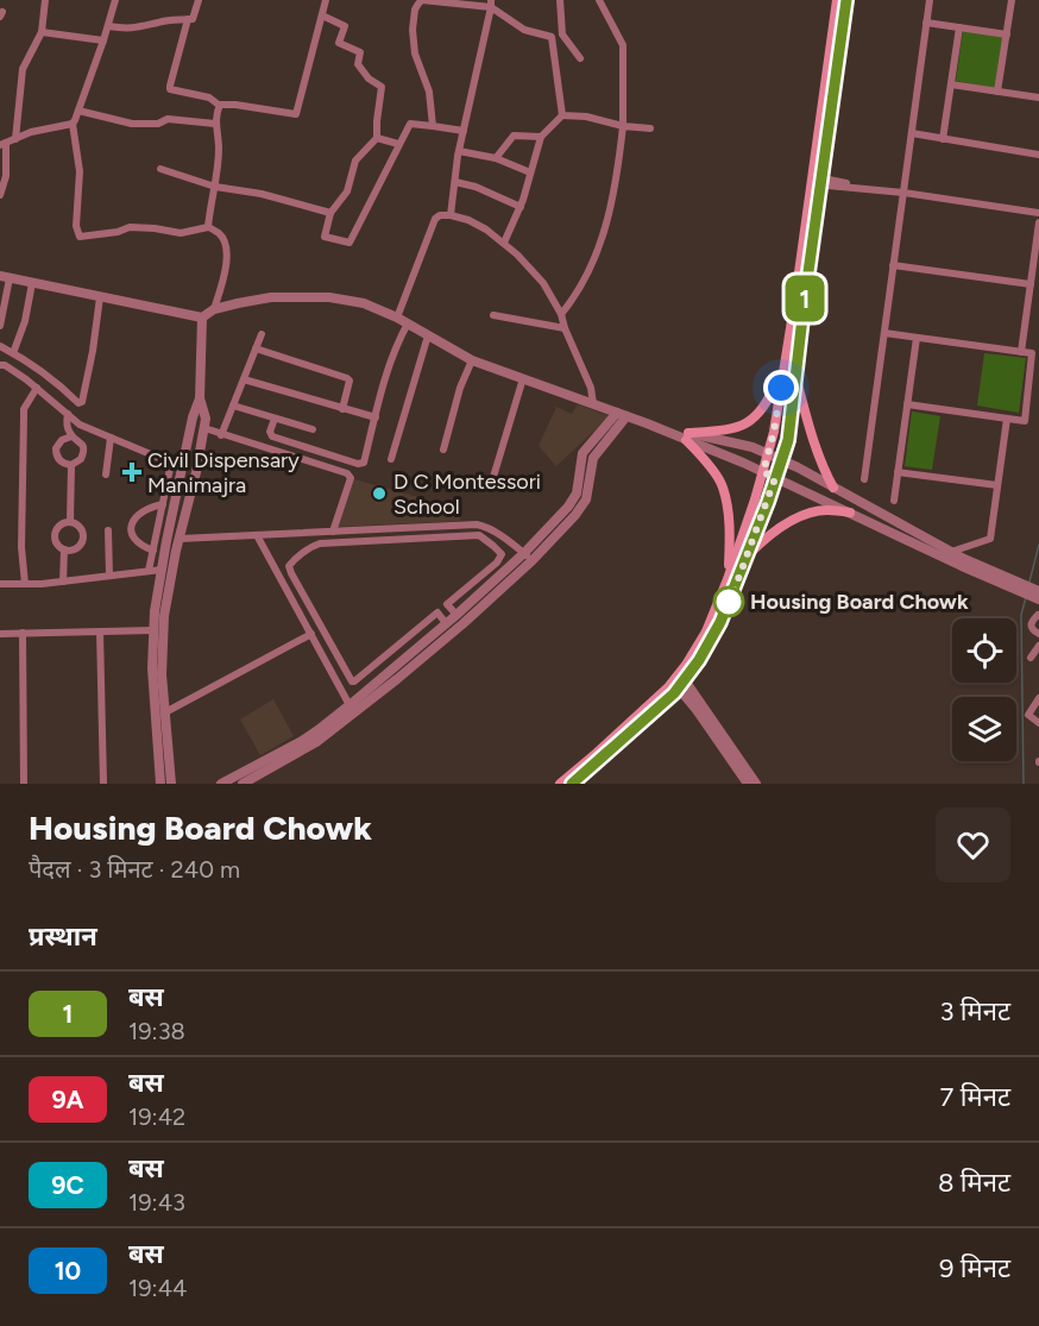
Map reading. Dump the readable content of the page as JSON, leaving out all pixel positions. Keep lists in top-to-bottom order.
{
  "places": {
    "health": ["Civil Dispensary Manimajra"],
    "other": ["D C Montessori School", "Housing Board Chowk"]
  },
  "lines": ["bus line 1"],
  "page": {
    "on_map": "1",
    "heading": [
      ["Housing Board Chowk", "पैदल · 3 मिनट · 240 m"],
      "प्रस्थान"
    ],
    "list": [
      {
        "mark": "1",
        "name": "बस",
        "note": "19:38",
        "value": "3 मिनट"
      },
      {
        "mark": "9A",
        "name": "बस",
        "note": "19:42",
        "value": "7 मिनट"
      },
      {
        "mark": "9C",
        "name": "बस",
        "note": "19:43",
        "value": "8 मिनट"
      },
      {
        "mark": "10",
        "name": "बस",
        "note": "19:44",
        "value": "9 मिनट"
      }
    ]
  }
}
